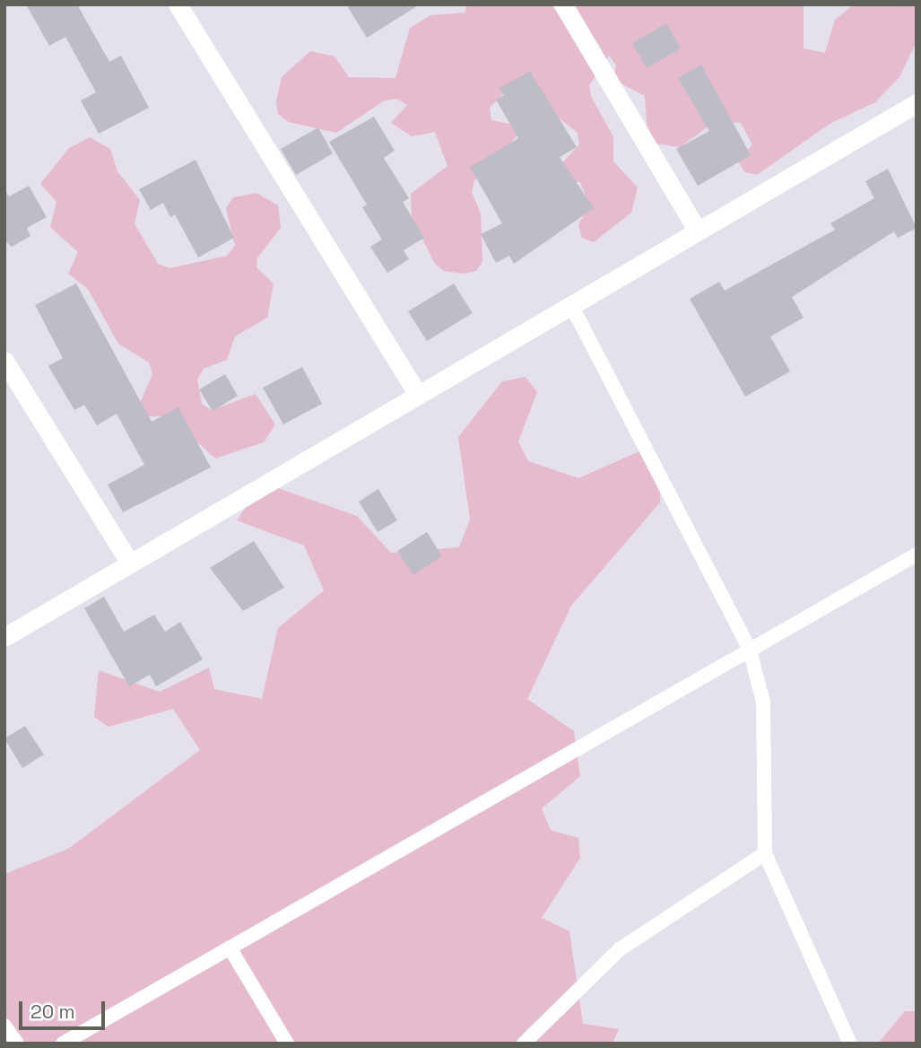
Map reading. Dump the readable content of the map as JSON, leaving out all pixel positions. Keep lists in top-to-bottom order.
{
  "scale_bar": "20 m"
}
